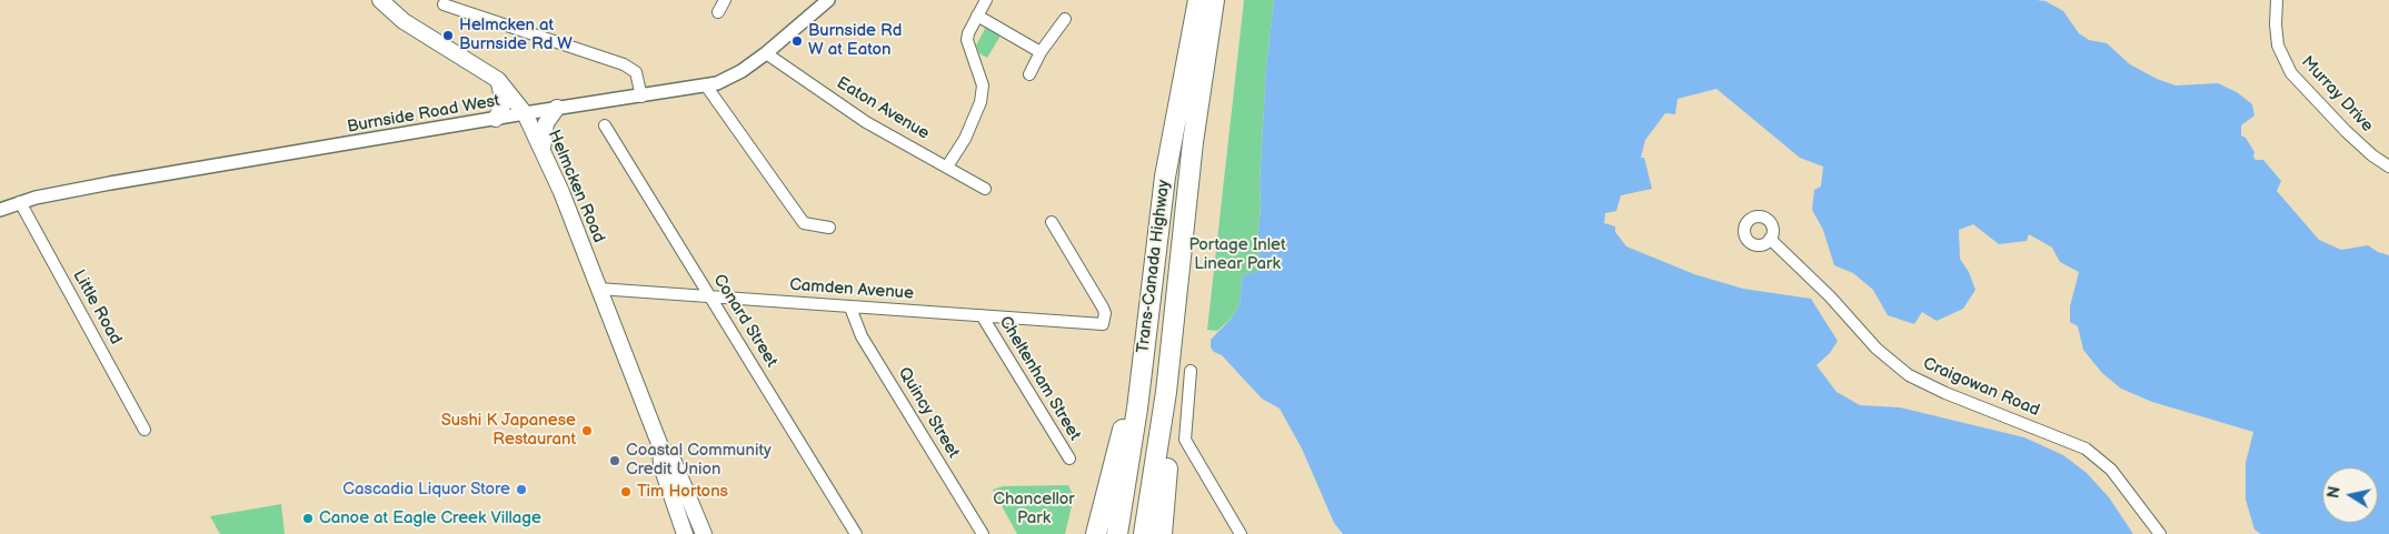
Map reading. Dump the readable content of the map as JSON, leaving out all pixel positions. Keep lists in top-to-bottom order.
{
  "streets": {
    "highway": ["Trans-Canada Highway"],
    "main road": ["Helmcken Road"],
    "street": [
      "Murray Drive",
      "Eaton Avenue",
      "Burnside Road West",
      "Camden Avenue",
      "Little Road",
      "Conard Street",
      "Cheltenham Street",
      "Craigowan Road",
      "Quincy Street"
    ]
  },
  "crossings": [
    ["Eaton Avenue", "Burnside Road West"],
    ["Burnside Road West", "Helmcken Road"],
    ["Burnside Road West", "Little Road"],
    ["Helmcken Road", "Camden Avenue"],
    ["Camden Avenue", "Conard Street"],
    ["Camden Avenue", "Cheltenham Street"],
    ["Camden Avenue", "Quincy Street"]
  ],
  "parks": ["Portage Inlet Linear Park", "Chancellor Park"],
  "places": [
    "Helmcken at Burnside Rd W",
    "Burnside Rd W at Eaton",
    "Sushi K Japanese Restaurant",
    "Coastal Community Credit Union",
    "Cascadia Liquor Store",
    "Tim Hortons",
    "Canoe at Eagle Creek Village"
  ],
  "north": "left"
}
